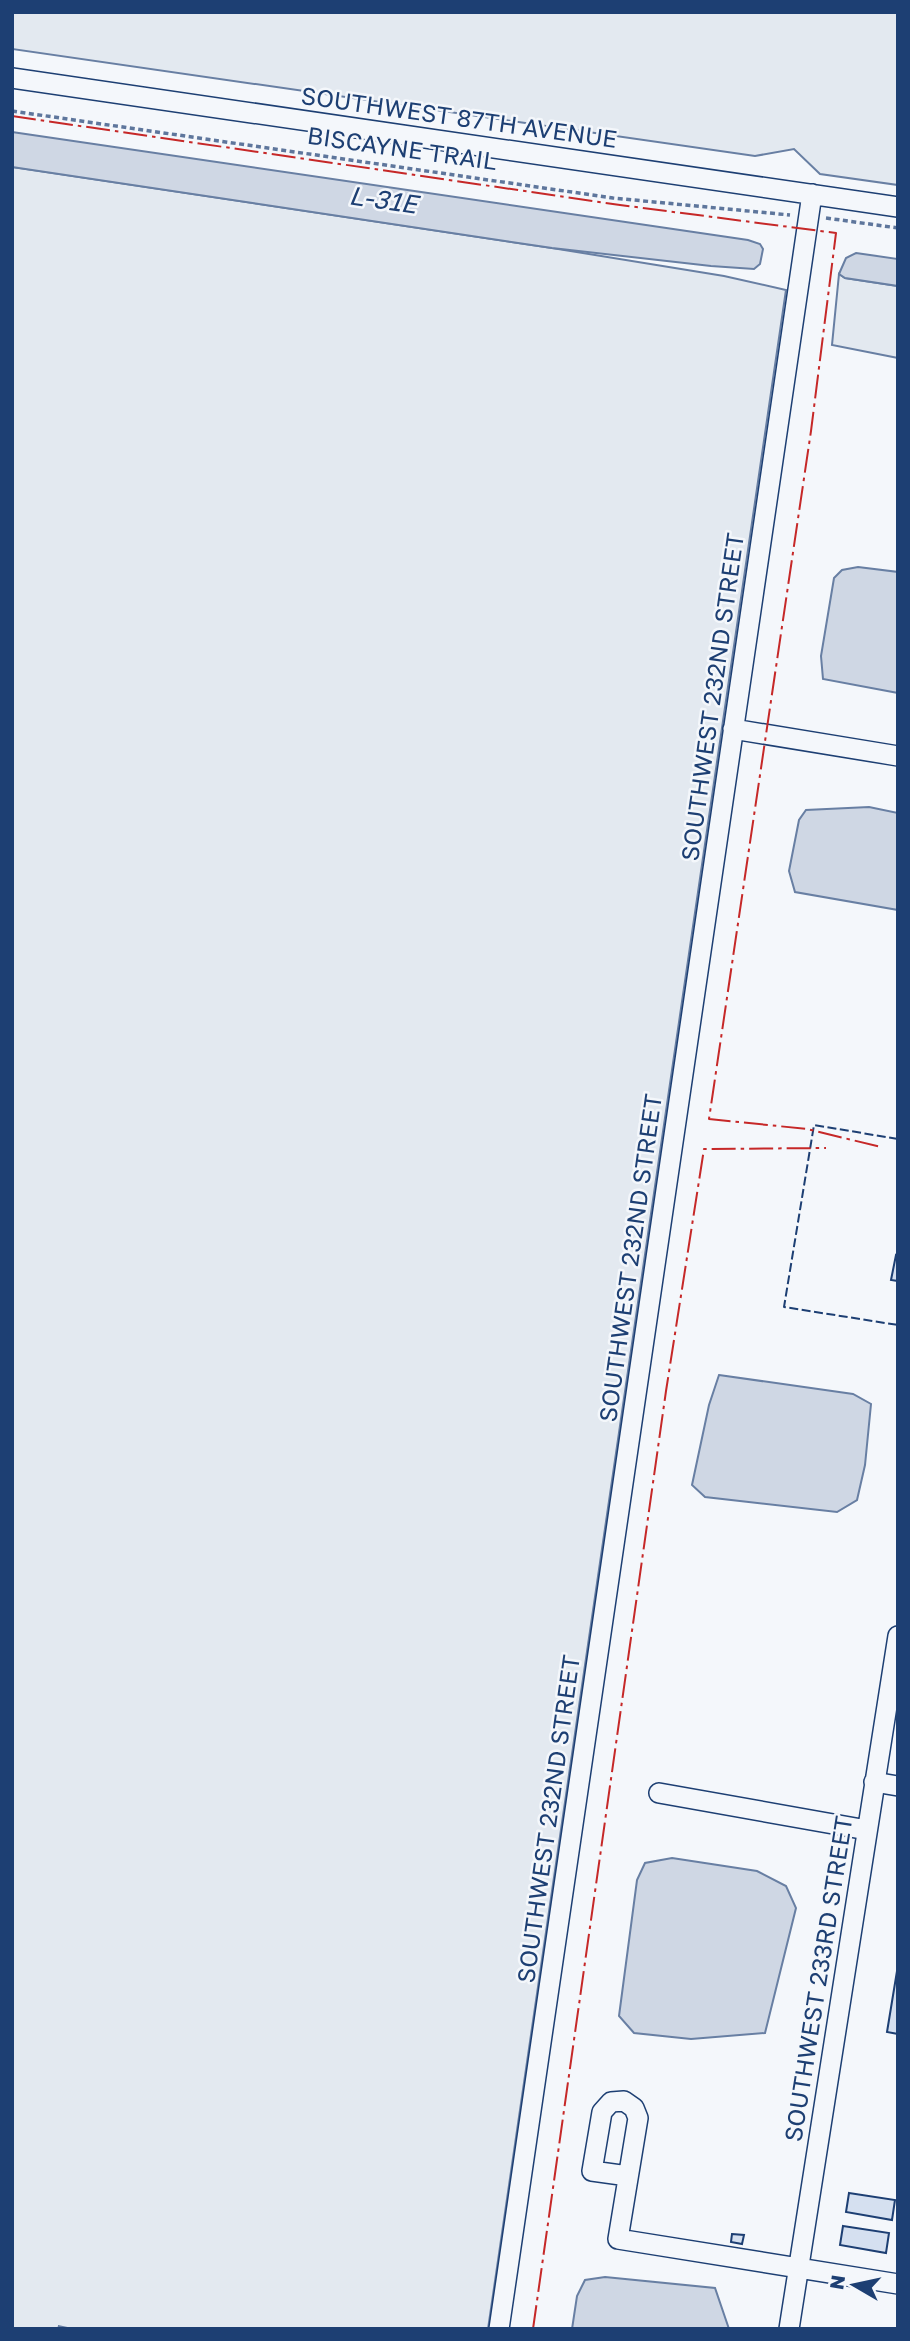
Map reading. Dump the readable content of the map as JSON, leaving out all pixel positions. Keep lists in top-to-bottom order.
{
  "streets": {
    "street": ["SOUTHWEST 87TH AVENUE", "SOUTHWEST 232ND STREET", "SOUTHWEST 233RD STREET"],
    "path": ["BISCAYNE TRAIL"]
  },
  "crossings": [
    ["SOUTHWEST 87TH AVENUE", "SOUTHWEST 232ND STREET"]
  ],
  "water": ["L-31E"],
  "north": "left"
}
